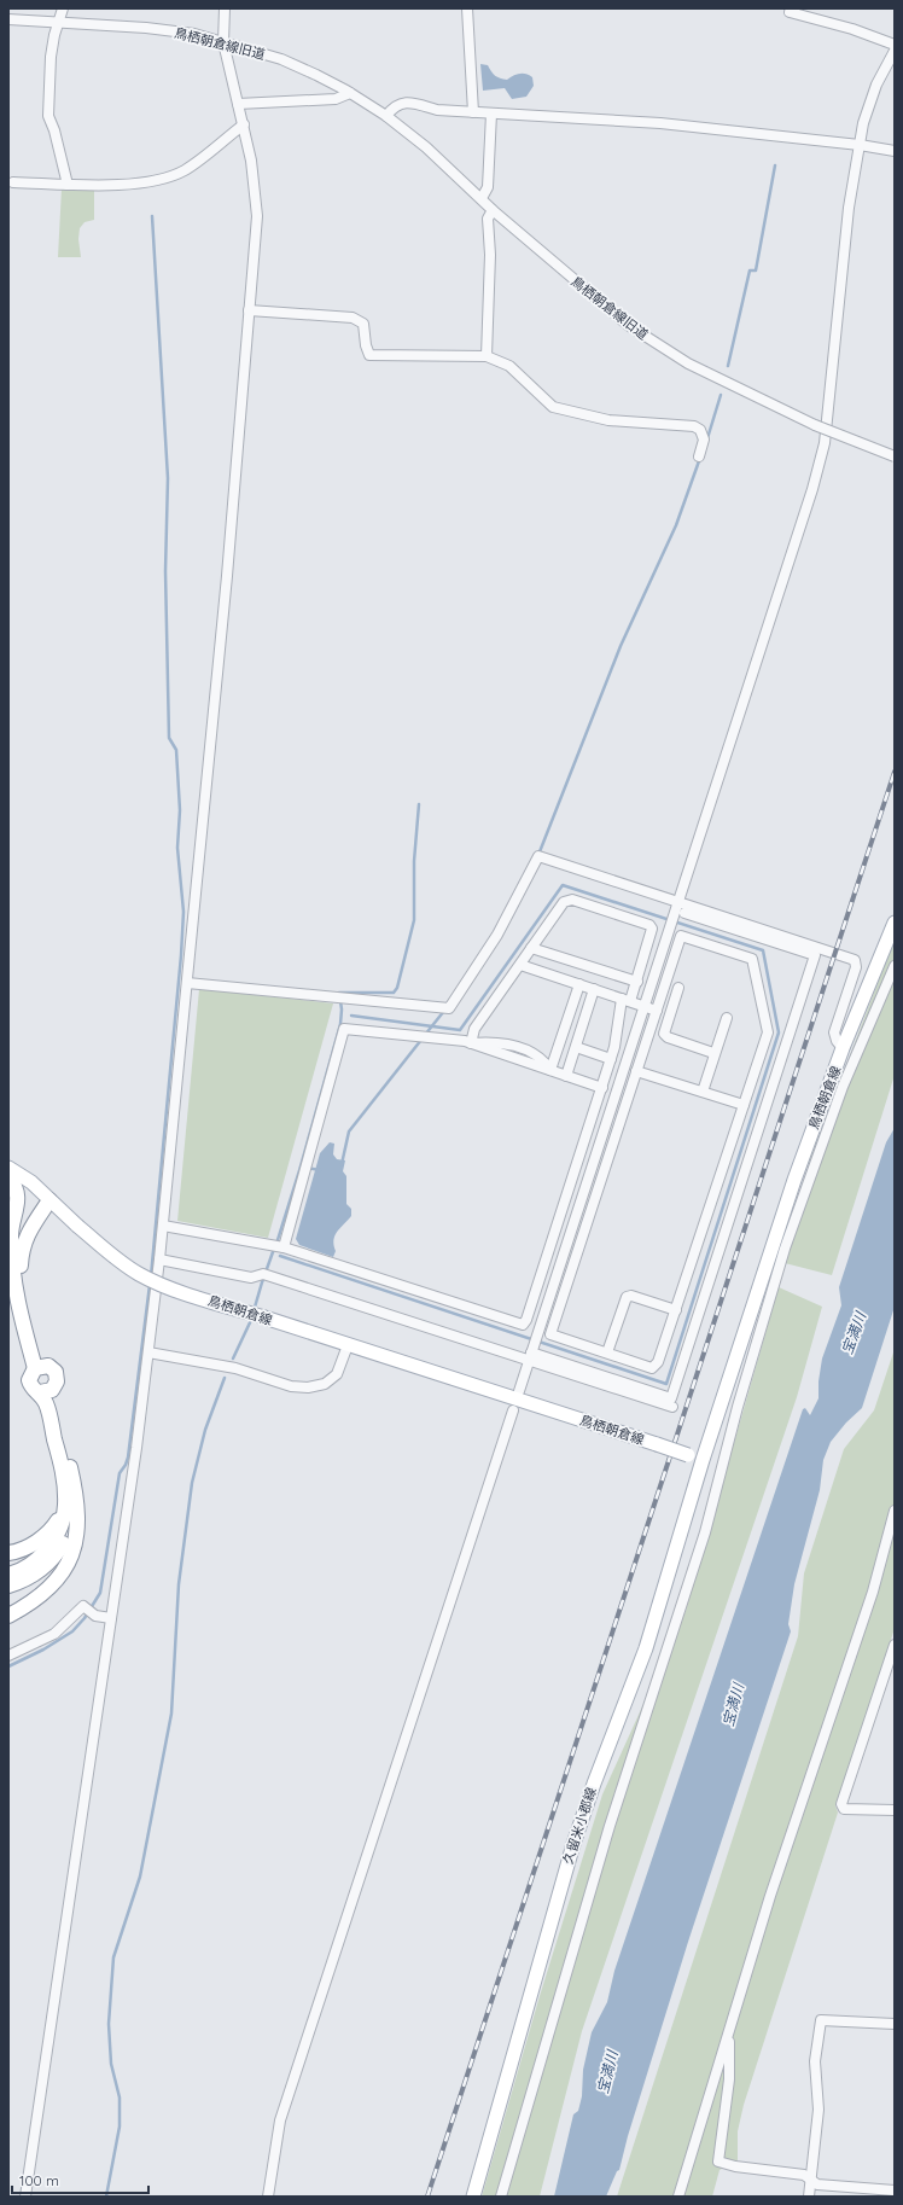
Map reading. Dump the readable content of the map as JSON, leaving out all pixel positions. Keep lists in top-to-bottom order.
{
  "streets": {
    "main road": ["鳥栖朝倉線", "久留米小郡線"],
    "street": ["鳥栖朝倉線旧道"]
  },
  "crossings": [
    ["鳥栖朝倉線", "久留米小郡線"]
  ],
  "water": ["宝満川"],
  "scale_bar": "100 m"
}
